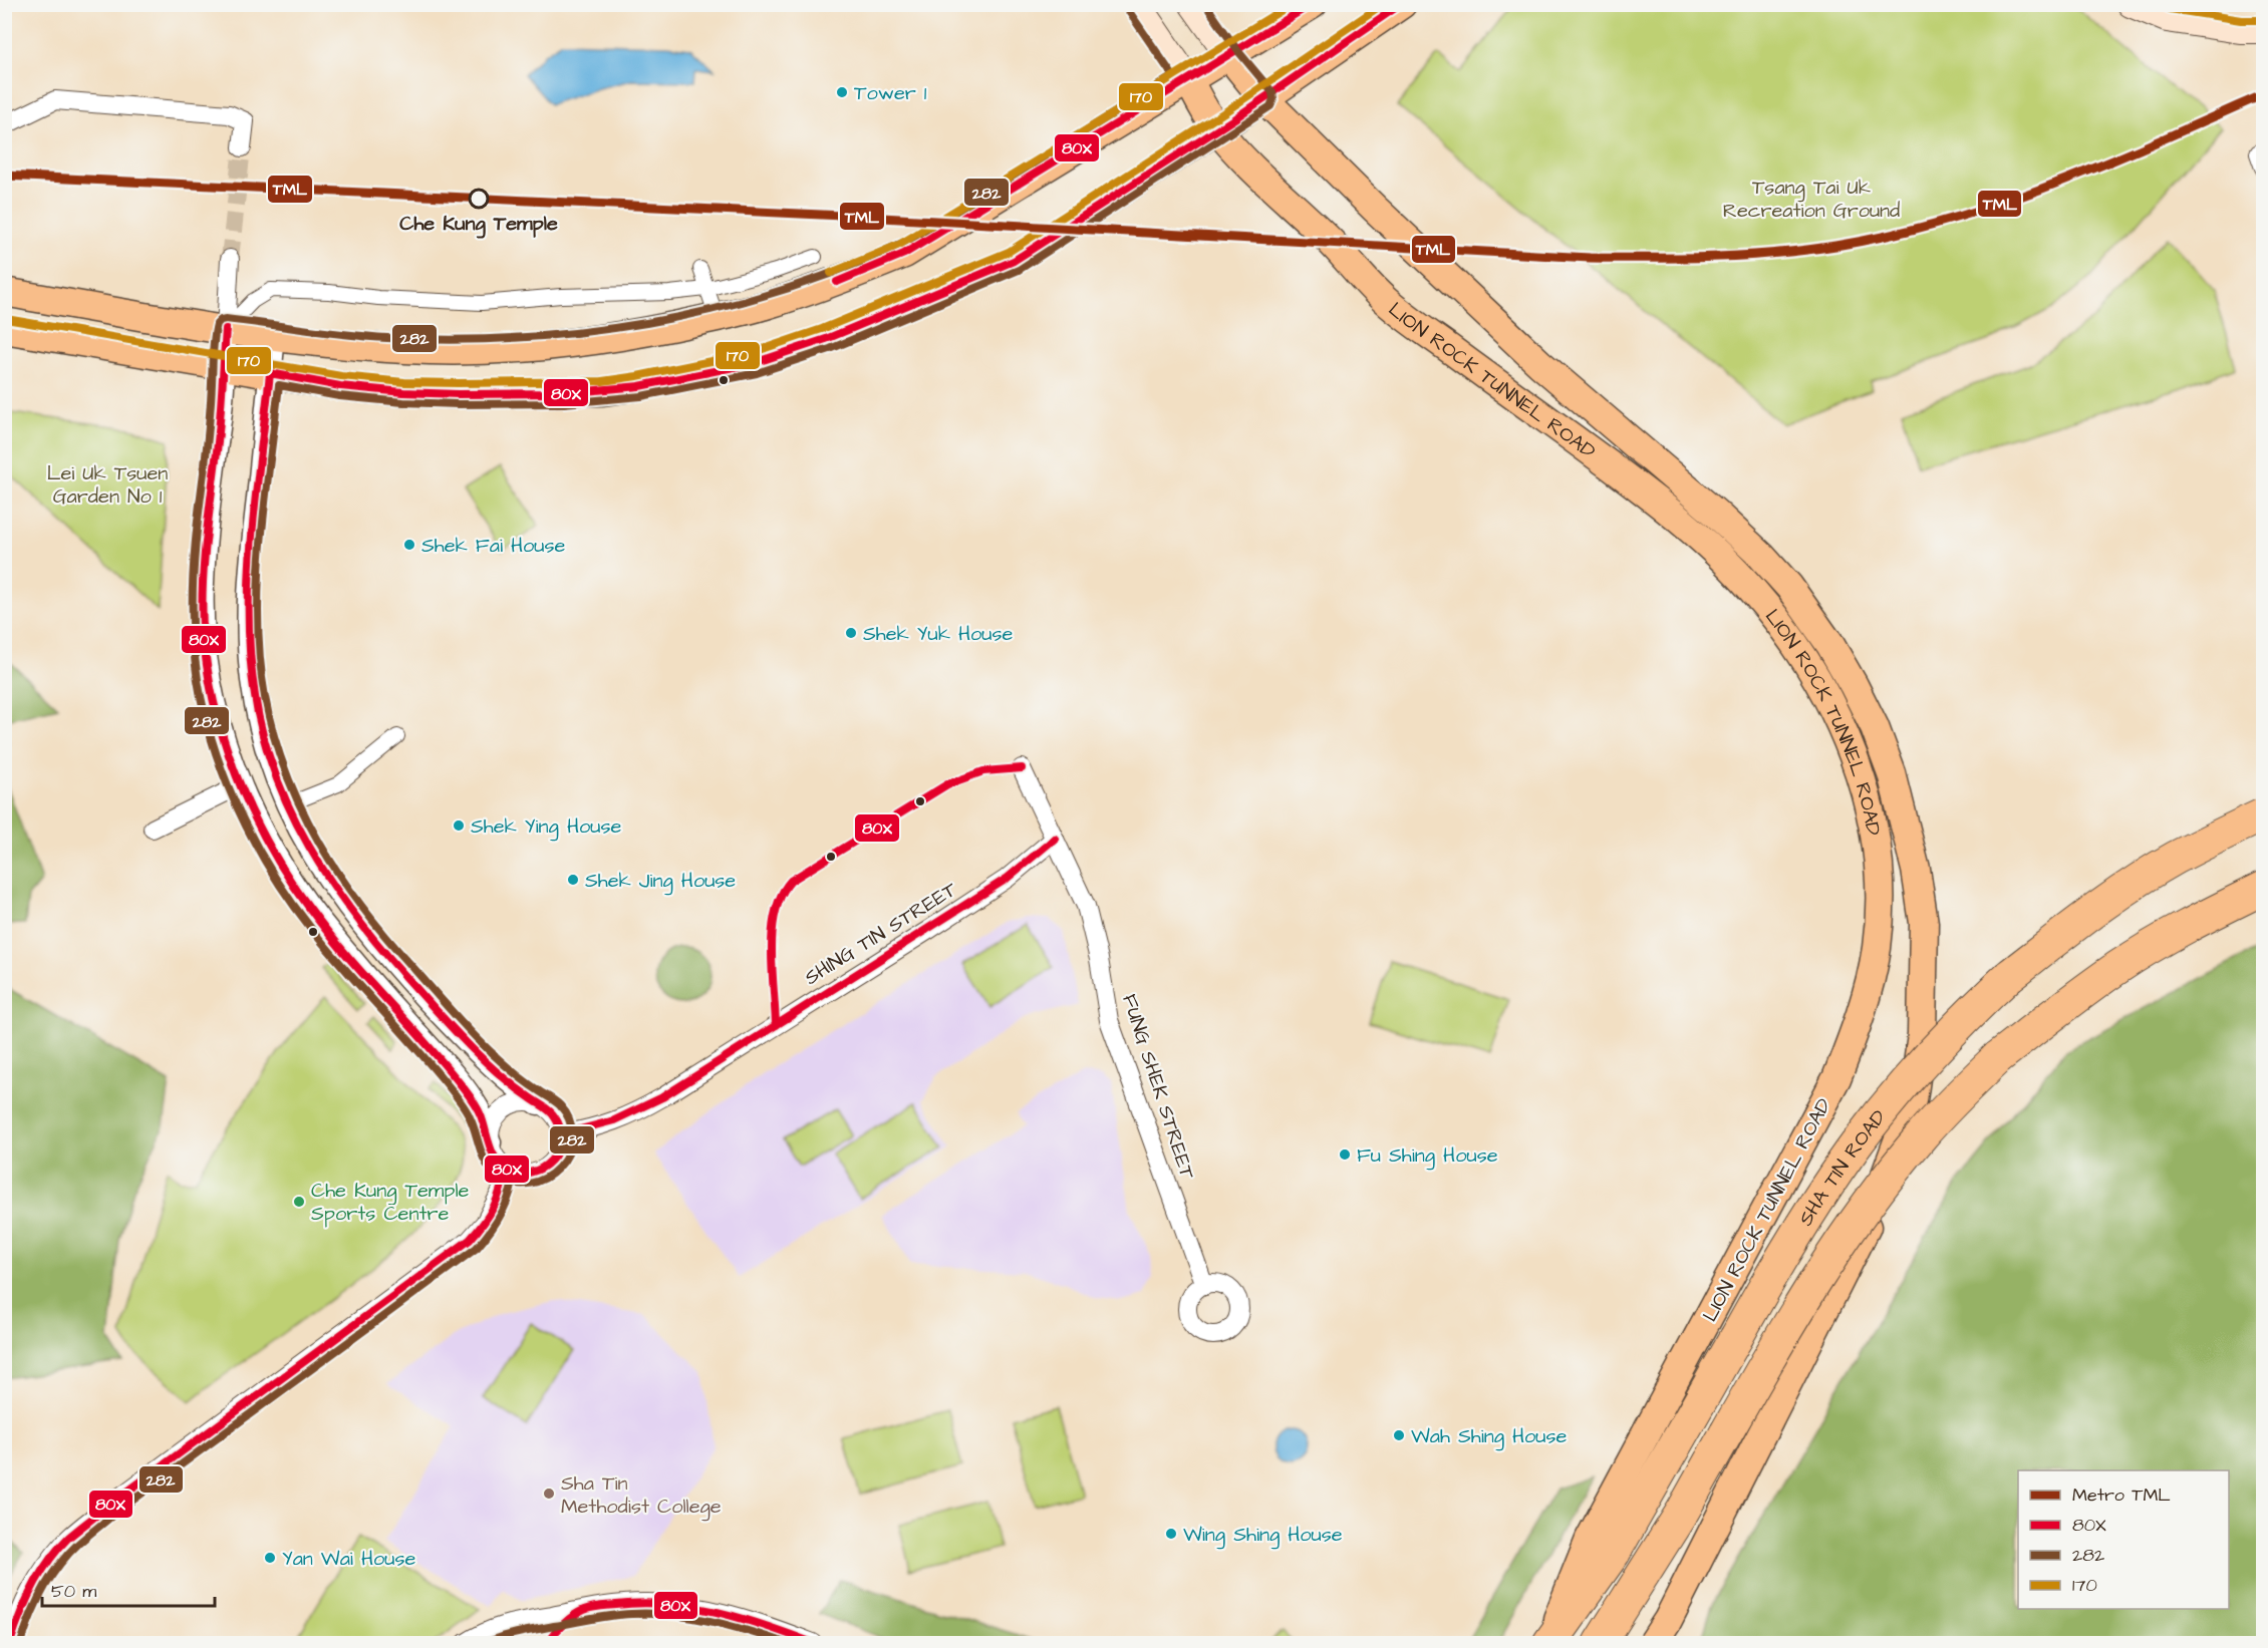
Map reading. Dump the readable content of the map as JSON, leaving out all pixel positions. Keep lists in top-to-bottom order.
{
  "streets": {
    "highway": ["SHA TIN ROAD"],
    "main road": ["LION ROCK TUNNEL ROAD"],
    "street": ["SHING TIN STREET", "FUNG SHEK STREET"]
  },
  "crossings": [
    ["LION ROCK TUNNEL ROAD", "SHA TIN ROAD"],
    ["SHING TIN STREET", "FUNG SHEK STREET"]
  ],
  "parks": ["Tsang Tai Uk Recreation Ground", "Lei Uk Tsuen Garden No 1"],
  "places": [
    "Tower 1",
    "Che Kung Temple",
    "Shek Fai House",
    "Shek Yuk House",
    "Shek Ying House",
    "Shek Jing House",
    "Fu Shing House",
    "Che Kung Temple Sports Centre",
    "Wah Shing House",
    "Sha Tin Methodist College",
    "Wing Shing House",
    "Yan Wai House"
  ],
  "lines": [
    "transit line 80X",
    "transit line 282",
    "transit line 170",
    "metro line TML"
  ],
  "legend": [
    "Metro TML",
    "80X",
    "282",
    "170"
  ],
  "scale_bar": "50 m"
}
